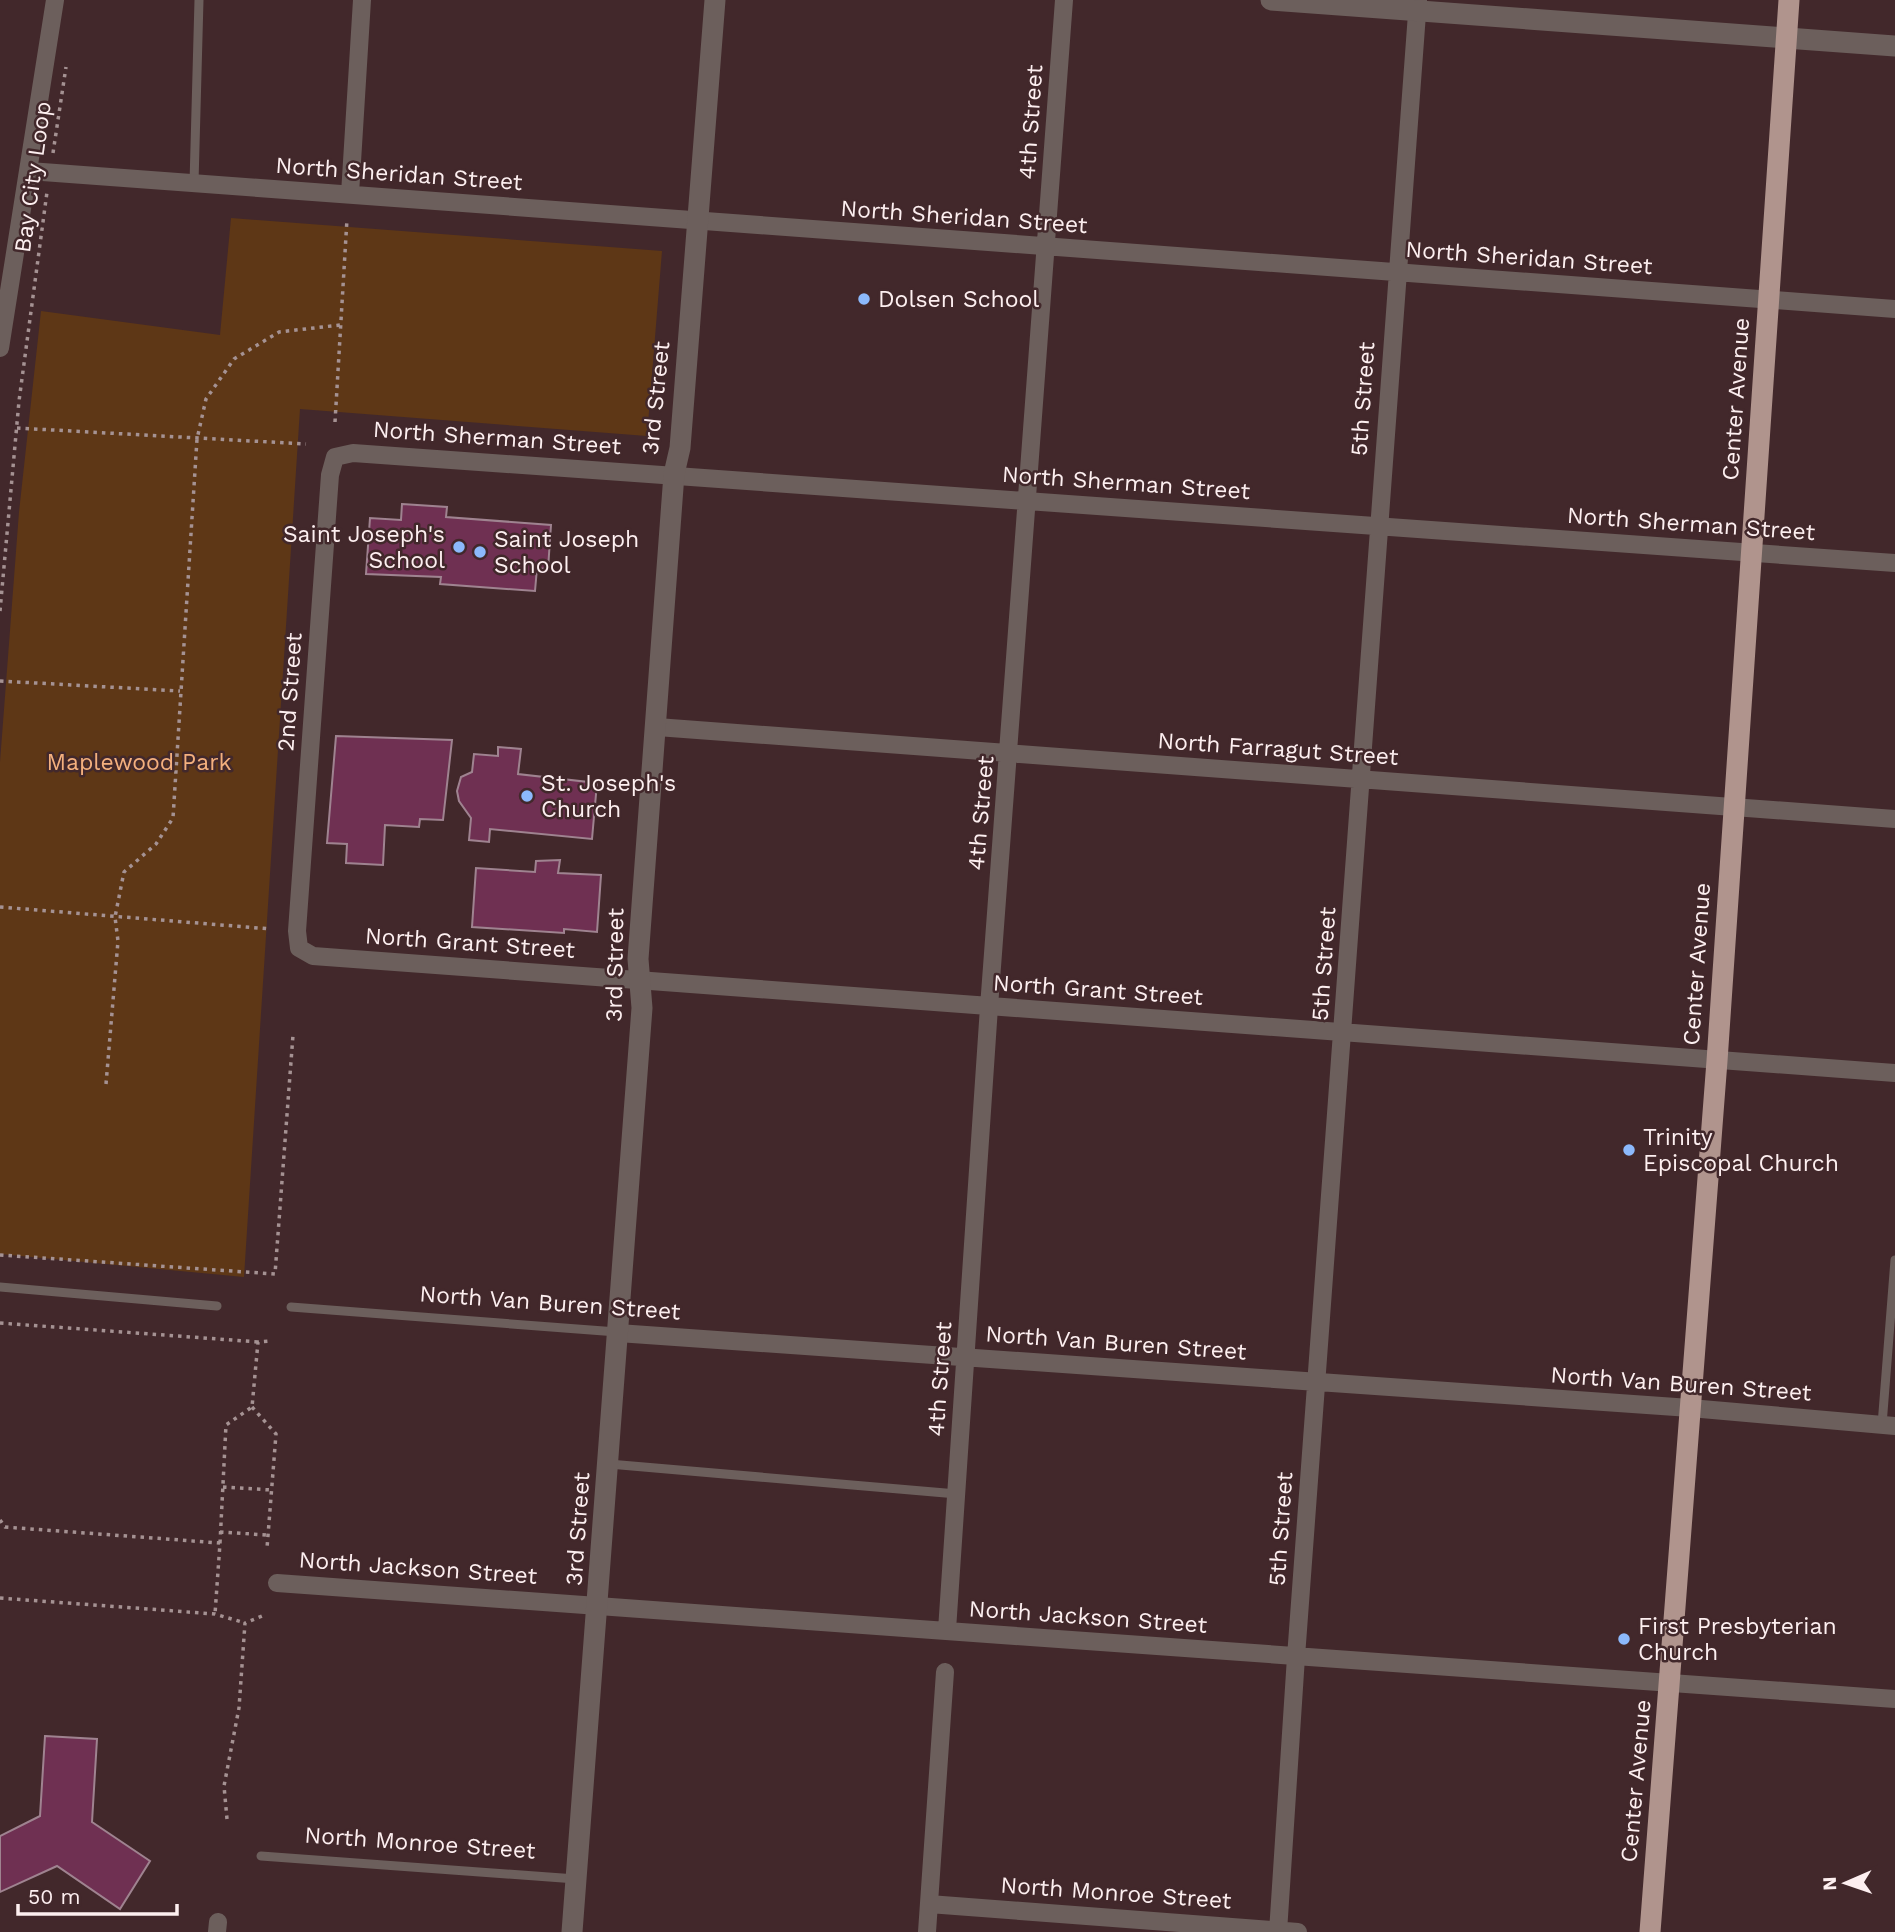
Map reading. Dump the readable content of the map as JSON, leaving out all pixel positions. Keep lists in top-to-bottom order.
{
  "streets": {
    "highway": ["Center Avenue"],
    "street": [
      "4th Street",
      "North Sheridan Street",
      "3rd Street",
      "5th Street",
      "North Sherman Street",
      "2nd Street",
      "North Farragut Street",
      "North Grant Street",
      "North Van Buren Street",
      "North Jackson Street",
      "North Monroe Street"
    ],
    "path": ["Bay City Loop"]
  },
  "crossings": [
    ["4th Street", "North Sheridan Street"],
    ["4th Street", "North Sherman Street"],
    ["4th Street", "North Farragut Street"],
    ["4th Street", "North Grant Street"],
    ["4th Street", "North Van Buren Street"],
    ["4th Street", "North Jackson Street"],
    ["North Sheridan Street", "Bay City Loop"],
    ["North Sheridan Street", "3rd Street"],
    ["North Sheridan Street", "5th Street"],
    ["North Sheridan Street", "Center Avenue"],
    ["3rd Street", "North Sherman Street"],
    ["3rd Street", "North Farragut Street"],
    ["3rd Street", "North Grant Street"],
    ["3rd Street", "North Van Buren Street"],
    ["3rd Street", "North Jackson Street"],
    ["3rd Street", "North Monroe Street"],
    ["5th Street", "North Sherman Street"],
    ["5th Street", "North Farragut Street"],
    ["5th Street", "North Grant Street"],
    ["5th Street", "North Van Buren Street"],
    ["5th Street", "North Jackson Street"],
    ["5th Street", "North Monroe Street"],
    ["Center Avenue", "North Sherman Street"],
    ["Center Avenue", "North Farragut Street"],
    ["Center Avenue", "North Grant Street"],
    ["Center Avenue", "North Van Buren Street"],
    ["Center Avenue", "North Jackson Street"],
    ["North Sherman Street", "2nd Street"],
    ["2nd Street", "North Grant Street"]
  ],
  "parks": ["Maplewood Park"],
  "places": [
    "Dolsen School",
    "Saint Joseph's School",
    "Saint Joseph School",
    "St. Joseph's Church",
    "Trinity Episcopal Church",
    "First Presbyterian Church"
  ],
  "scale_bar": "50 m",
  "north": "left"
}
